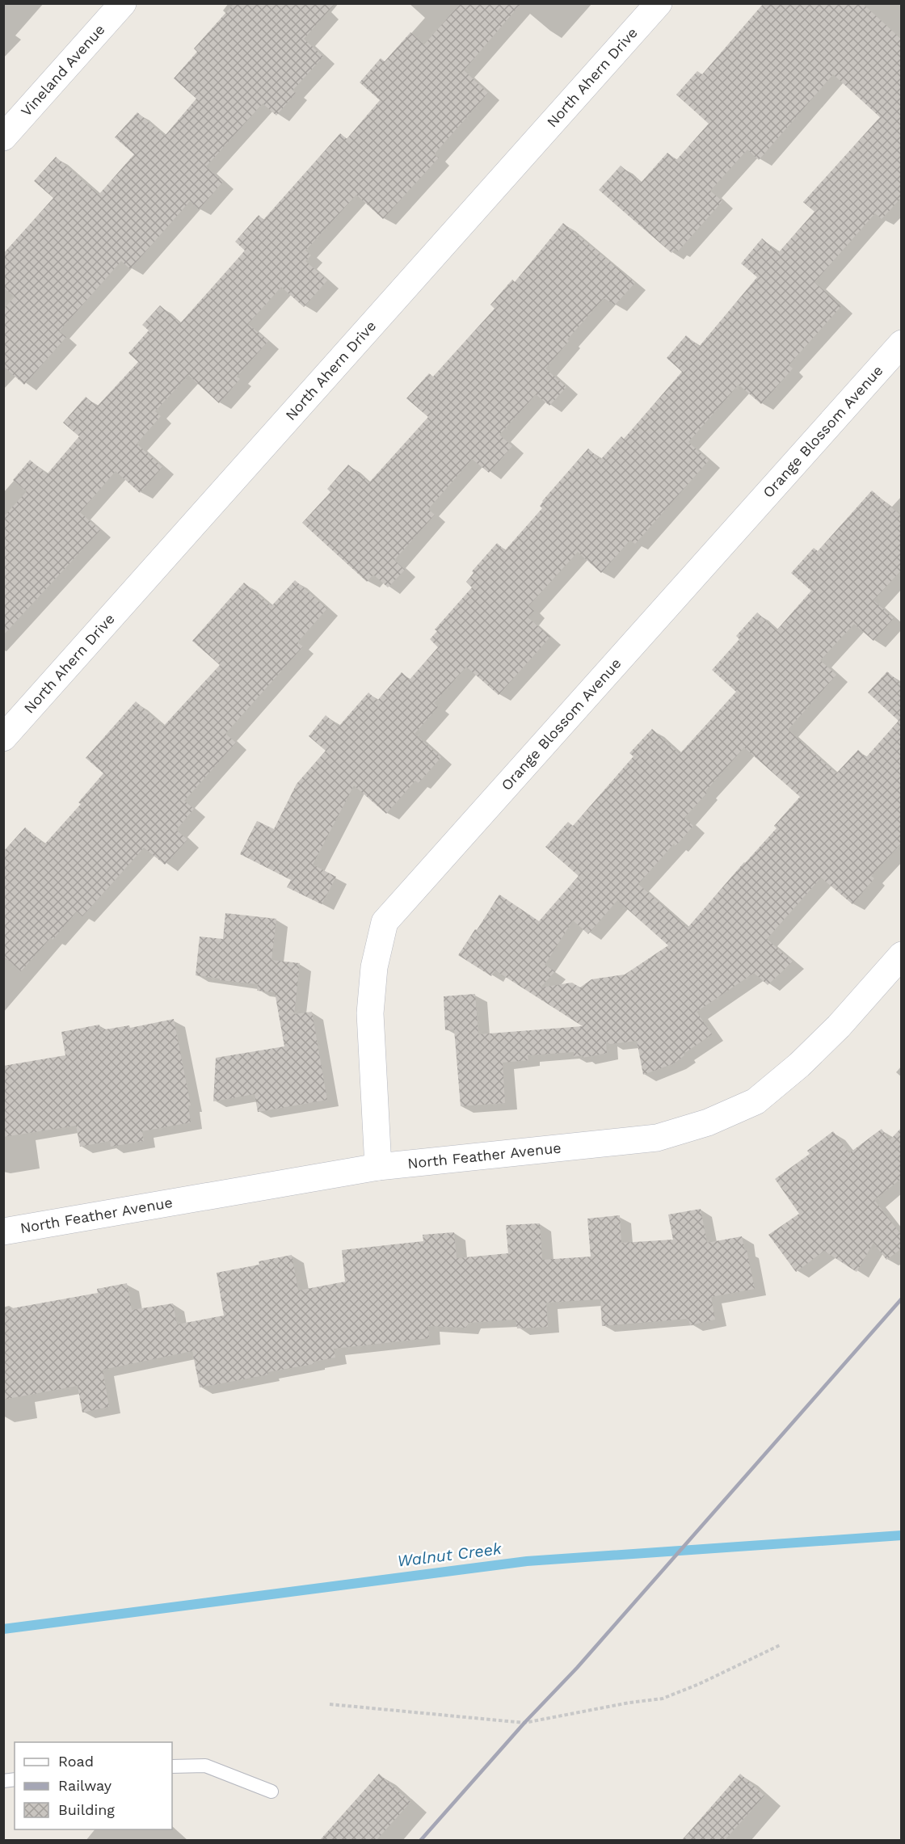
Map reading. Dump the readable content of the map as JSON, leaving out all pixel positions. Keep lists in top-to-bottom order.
{
  "streets": {
    "street": [
      "Vineland Avenue",
      "North Ahern Drive",
      "Orange Blossom Avenue",
      "North Feather Avenue"
    ]
  },
  "crossings": [
    ["Orange Blossom Avenue", "North Feather Avenue"]
  ],
  "water": ["Walnut Creek"],
  "legend": ["Road", "Railway", "Building"]
}
